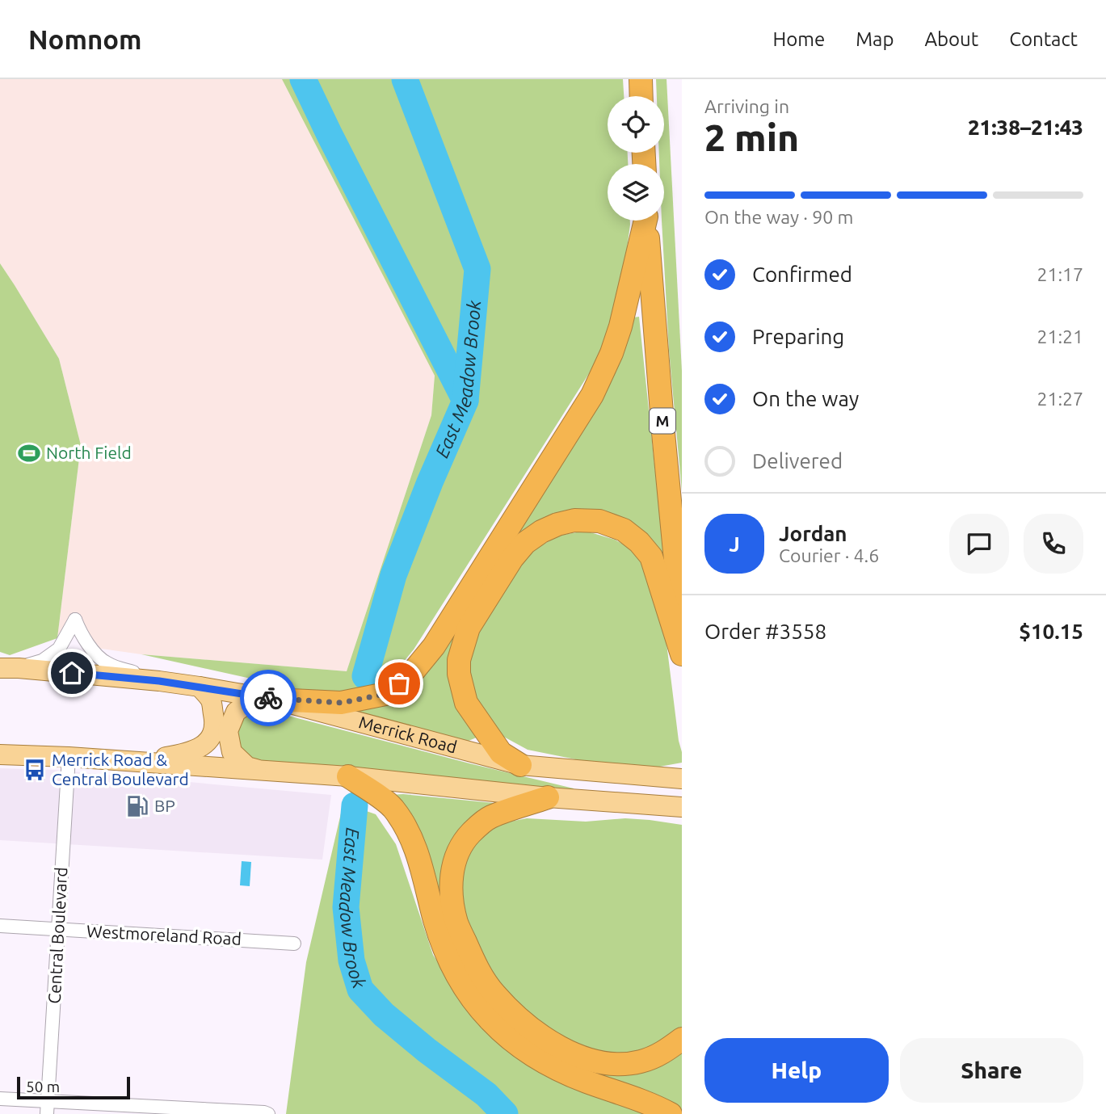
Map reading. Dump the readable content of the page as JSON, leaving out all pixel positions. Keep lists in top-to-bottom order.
{
  "streets": {
    "highway": ["M"],
    "main road": ["Merrick Road"],
    "street": ["Central Boulevard", "Westmoreland Road"]
  },
  "crossings": [
    ["Central Boulevard", "Westmoreland Road"]
  ],
  "water": ["East Meadow Brook"],
  "places": {
    "sports": ["North Field"],
    "bus stop": ["Merrick Road & Central Boulevard"],
    "fuel station": ["BP"]
  },
  "scale_bar": "50 m",
  "page": {
    "header": "Nomnom",
    "nav": [
      "Home",
      "Map",
      "About",
      "Contact"
    ],
    "heading": ["2 min", "Arriving in", "21:38–21:43"],
    "panel": [
      "Jordan",
      "Courier · 4.6",
      "Order #3558",
      "$10.15"
    ],
    "bar": "On the way · 90 m",
    "list": [
      ["Confirmed", "21:17"],
      ["Preparing", "21:21"],
      ["On the way", "21:27"],
      "Delivered"
    ],
    "round": "J",
    "buttons": ["Help", "Share"],
    "scale": "50 m"
  }
}
